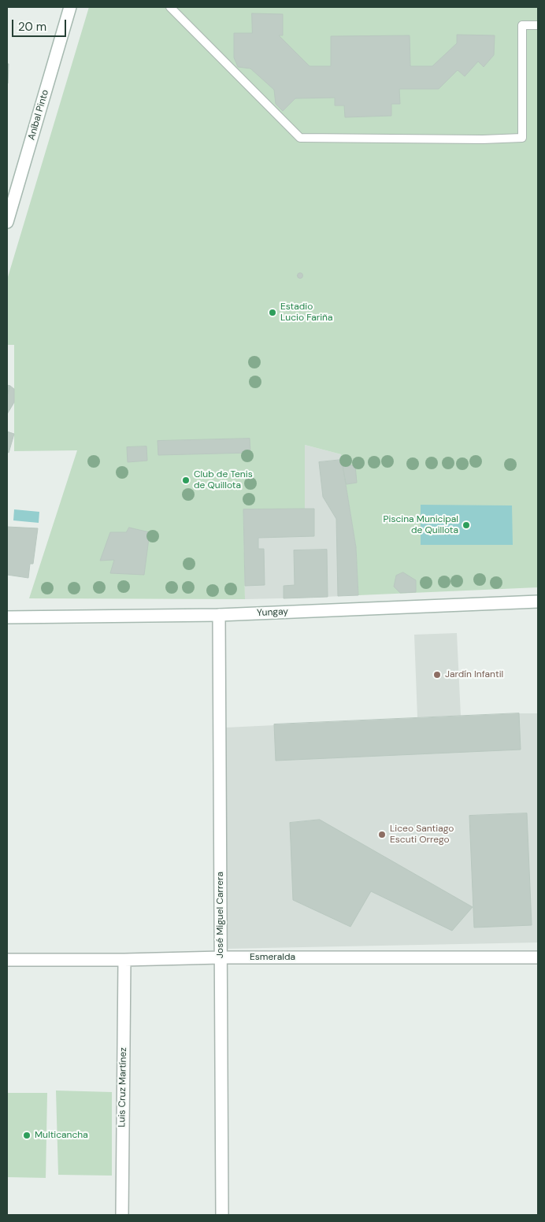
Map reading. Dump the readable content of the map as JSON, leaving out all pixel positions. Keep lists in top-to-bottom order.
{
  "streets": {
    "street": [
      "Aníbal Pinto",
      "Yungay",
      "José Miguel Carrera",
      "Esmeralda",
      "Luis Cruz Martínez"
    ]
  },
  "crossings": [
    ["Yungay", "José Miguel Carrera"],
    ["José Miguel Carrera", "Esmeralda"],
    ["Esmeralda", "Luis Cruz Martínez"]
  ],
  "places": [
    "Estadio Lucio Fariña",
    "Club de Tenis de Quillota",
    "Piscina Municipal de Quillota",
    "Jardín Infantil",
    "Liceo Santiago Escuti Orrego",
    "Multicancha"
  ],
  "scale_bar": "20 m"
}
